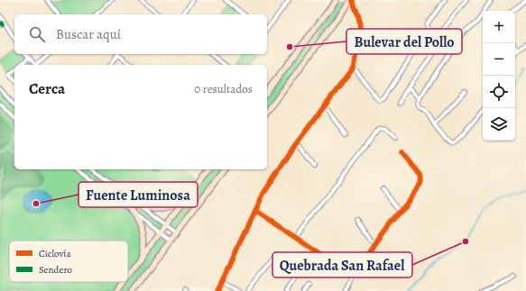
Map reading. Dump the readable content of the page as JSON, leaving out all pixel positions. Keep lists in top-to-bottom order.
{
  "places": ["Bulevar del Pollo", "Fuente Luminosa", "Quebrada San Rafael"],
  "legend": ["Ciclovía", "Sendero"],
  "page": {
    "map_buttons": ["+", "−"],
    "search": "Buscar aquí",
    "heading": ["Cerca", "0 resultados"]
  }
}
